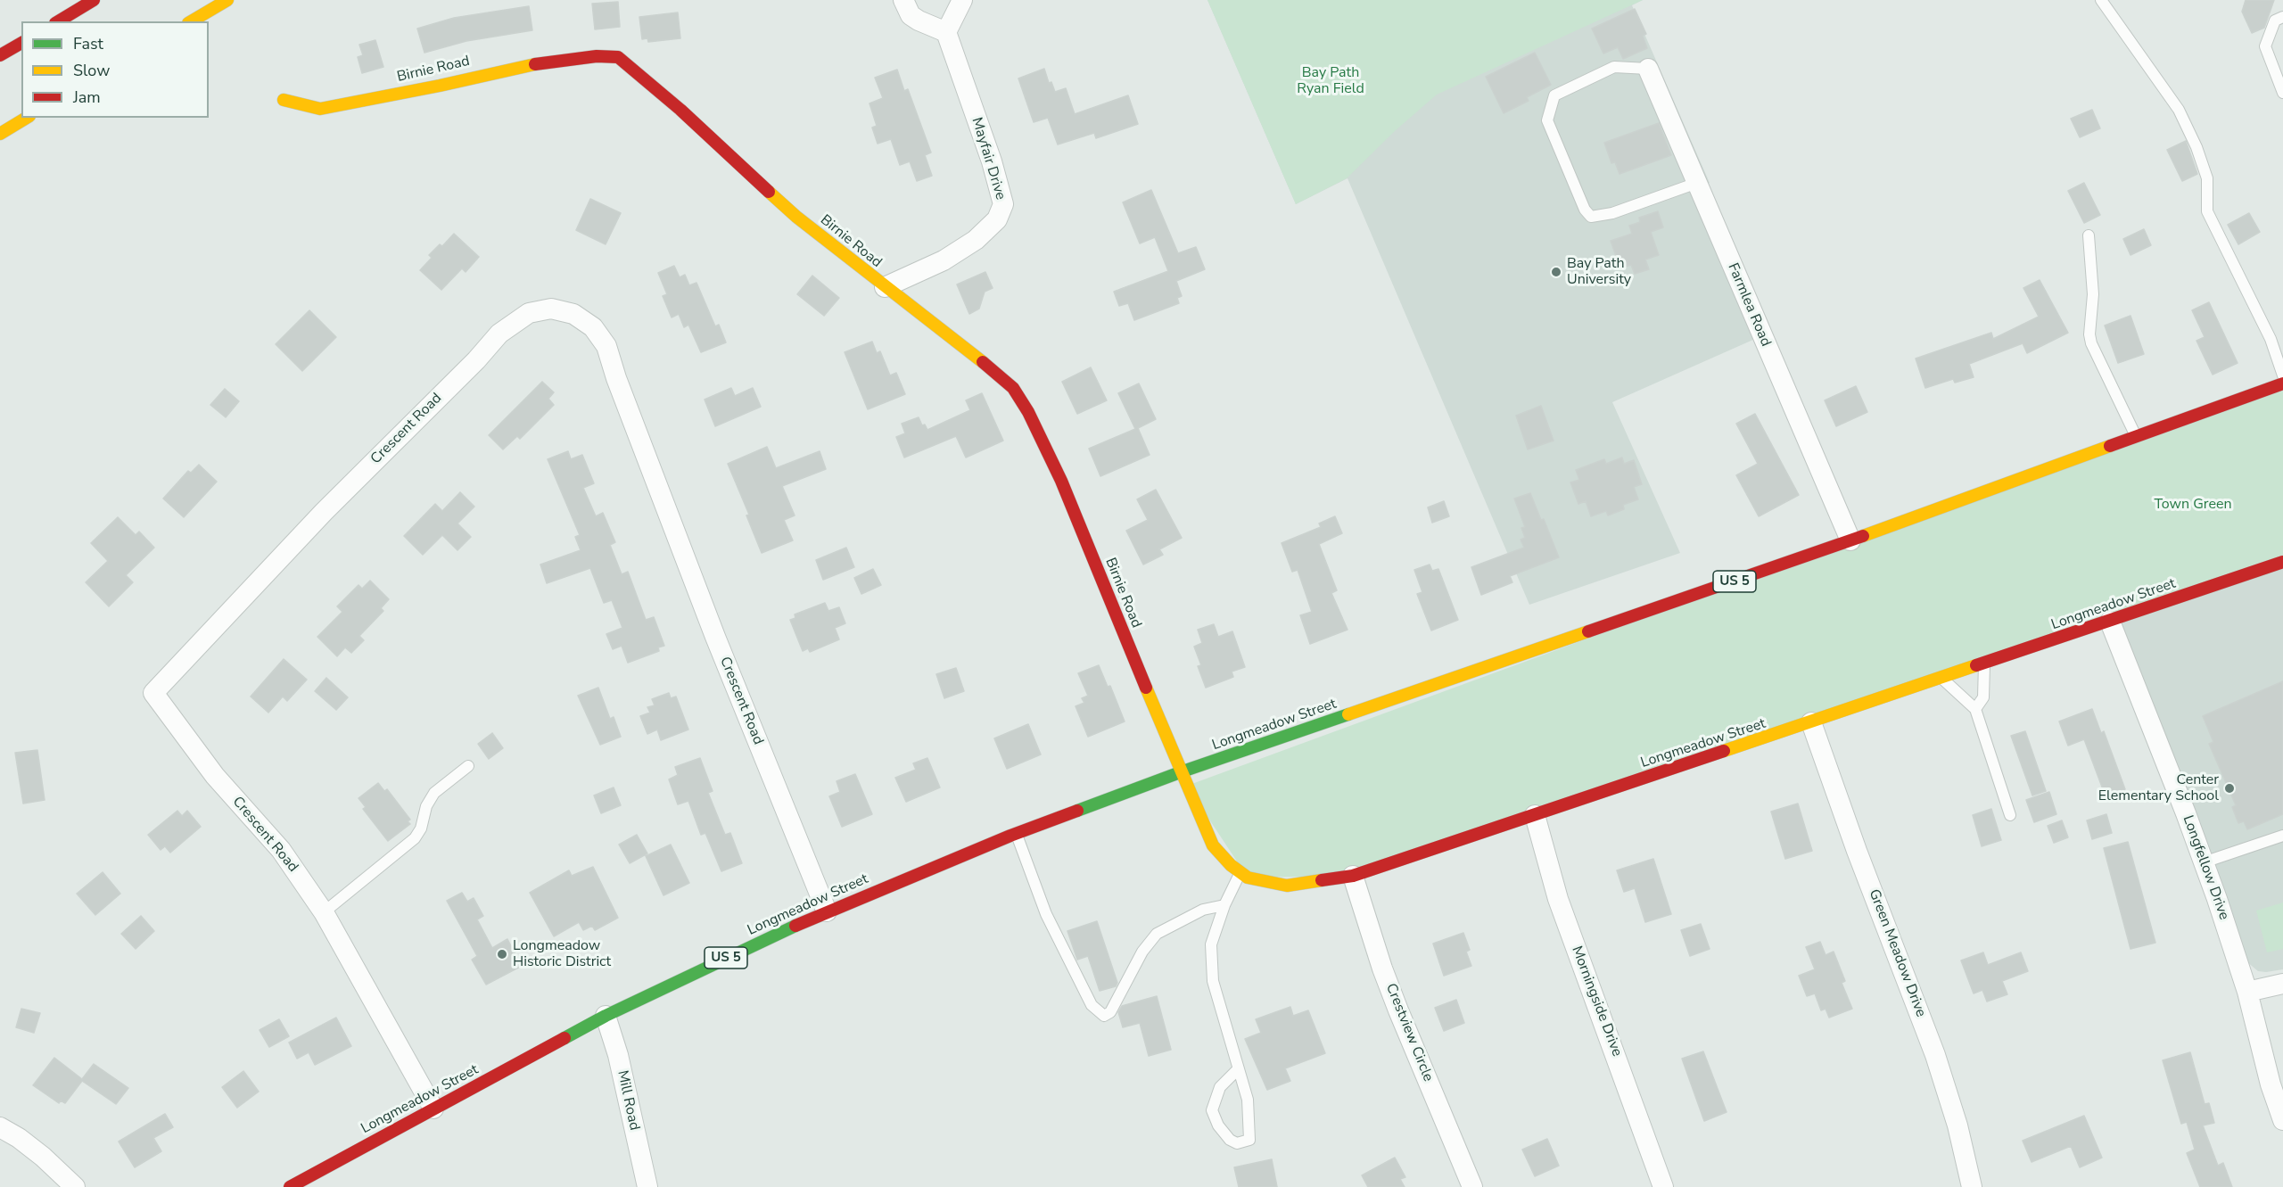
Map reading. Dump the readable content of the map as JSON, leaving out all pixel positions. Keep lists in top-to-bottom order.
{
  "streets": {
    "main road": ["Birnie Road", "US 5", "Longmeadow Street"],
    "street": [
      "Mayfair Drive",
      "Farmlea Road",
      "Crescent Road",
      "Longfellow Drive",
      "Green Meadow Drive",
      "Morningside Drive",
      "Crestview Circle",
      "Mill Road"
    ]
  },
  "crossings": [
    ["Birnie Road", "Mayfair Drive"],
    ["Birnie Road", "Longmeadow Street"],
    ["Farmlea Road", "Longmeadow Street"],
    ["Crescent Road", "Longmeadow Street"],
    ["Longmeadow Street", "Longfellow Drive"],
    ["Longmeadow Street", "Green Meadow Drive"],
    ["Longmeadow Street", "Morningside Drive"],
    ["Longmeadow Street", "Crestview Circle"],
    ["Longmeadow Street", "Mill Road"]
  ],
  "parks": ["Bay Path Ryan Field", "Town Green"],
  "places": ["Bay Path University", "Center Elementary School", "Longmeadow Historic District"],
  "legend": ["Fast", "Slow", "Jam"]
}
